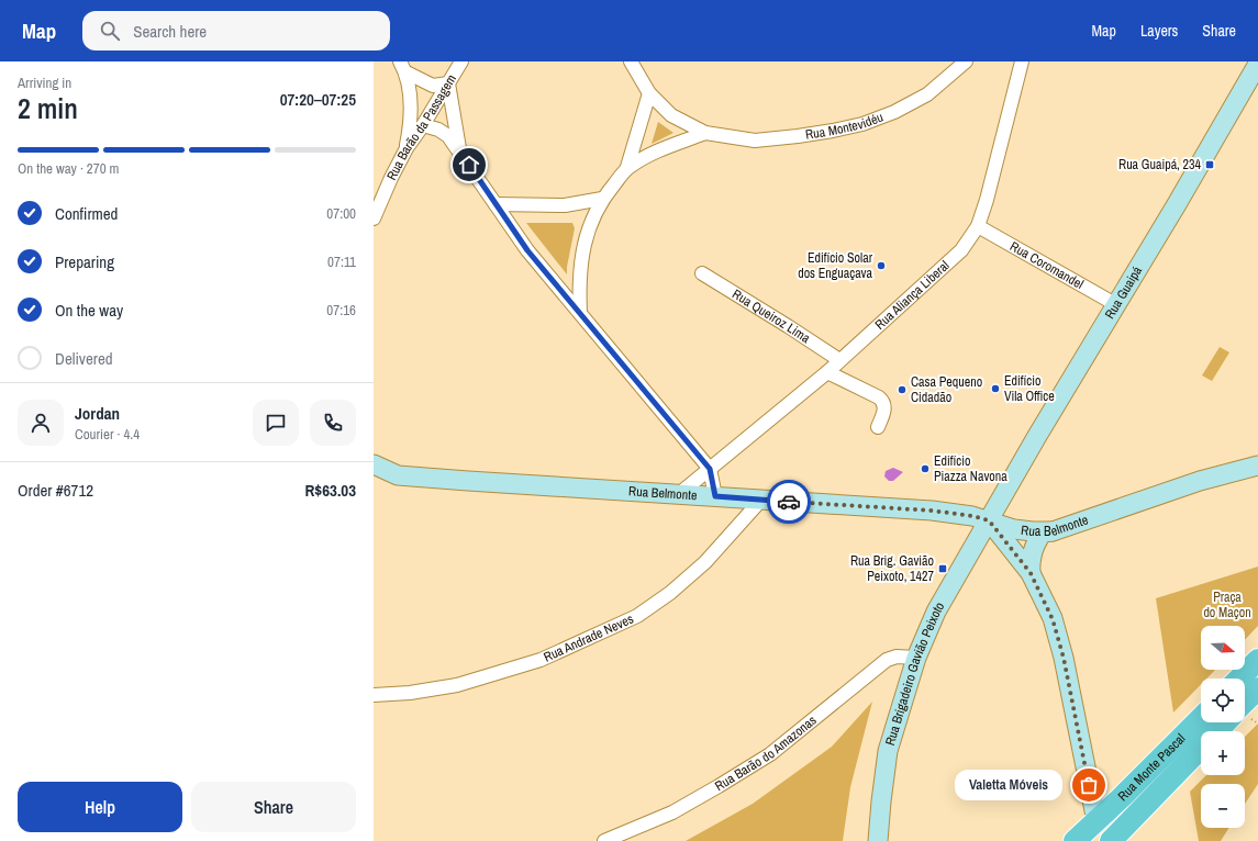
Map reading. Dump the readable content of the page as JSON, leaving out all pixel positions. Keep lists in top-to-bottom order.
{
  "streets": {
    "main road": [
      "Rua Guaipá",
      "Rua Belmonte",
      "Rua Brigadeiro Gavião Peixoto",
      "Rua Monte Pascal"
    ],
    "street": [
      "Rua Montevidéu",
      "Rua Barão da Passagem",
      "Rua Coromandel",
      "Rua Aliança Liberal",
      "Rua Queiroz Lima",
      "Rua Andrade Neves",
      "Rua Barão do Amazonas"
    ]
  },
  "crossings": [
    ["Rua Coromandel", "Rua Guaipá"],
    ["Rua Coromandel", "Rua Aliança Liberal"],
    ["Rua Guaipá", "Rua Belmonte"],
    ["Rua Guaipá", "Rua Brigadeiro Gavião Peixoto"],
    ["Rua Aliança Liberal", "Rua Queiroz Lima"],
    ["Rua Aliança Liberal", "Rua Belmonte"],
    ["Rua Belmonte", "Rua Andrade Neves"],
    ["Rua Belmonte", "Rua Brigadeiro Gavião Peixoto"],
    ["Rua Brigadeiro Gavião Peixoto", "Rua Barão do Amazonas"]
  ],
  "parks": ["Praça do Maçon"],
  "places": {
    "transit": ["Rua Guaipá, 234", "Rua Brig. Gavião Peixoto, 1427"],
    "other": [
      "Edifício Solar dos Enguaçava",
      "Edifício Vila Office",
      "Casa Pequeno Cidadão",
      "Edifício Piazza Navona",
      "Valetta Móveis"
    ]
  },
  "north": "right",
  "page": {
    "header": "Map",
    "search": "Search here",
    "nav": ["Map", "Layers", "Share"],
    "heading": ["2 min", "Arriving in", "07:20–07:25"],
    "panel": [
      "Jordan",
      "Courier · 4.4",
      "Order #6712",
      "R$63.03"
    ],
    "bar": "On the way · 270 m",
    "list": [
      ["Confirmed", "07:00"],
      ["Preparing", "07:11"],
      ["On the way", "07:16"],
      "Delivered"
    ],
    "map_buttons": ["+", "−"],
    "bubble": "Valetta Móveis",
    "buttons": ["Help", "Share"]
  }
}
